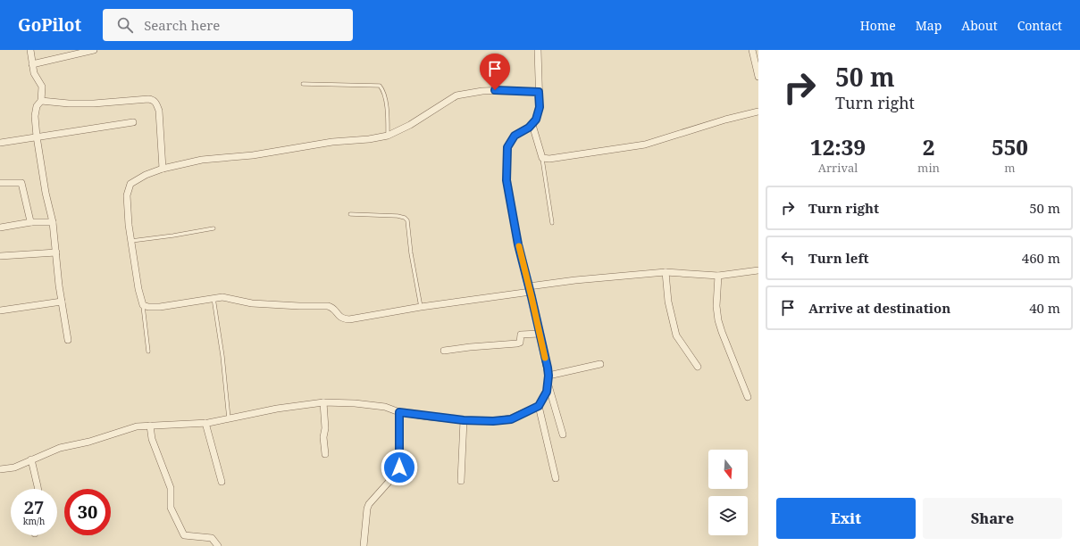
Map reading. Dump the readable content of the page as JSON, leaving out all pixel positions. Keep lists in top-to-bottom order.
{
  "north": "bottom",
  "page": {
    "header": "GoPilot",
    "search": "Search here",
    "nav": [
      "Home",
      "Map",
      "About",
      "Contact"
    ],
    "turn": ["50 m", "Turn right"],
    "eta": [
      "12:39",
      "Arrival",
      "2",
      "min",
      "550",
      "m"
    ],
    "list": [
      {
        "name": "Turn right",
        "value": "50 m"
      },
      {
        "name": "Turn left",
        "value": "460 m"
      },
      {
        "name": "Arrive at destination",
        "value": "40 m"
      }
    ],
    "speed": "27 km/h",
    "limit": "30",
    "buttons": ["Exit", "Share"]
  }
}
